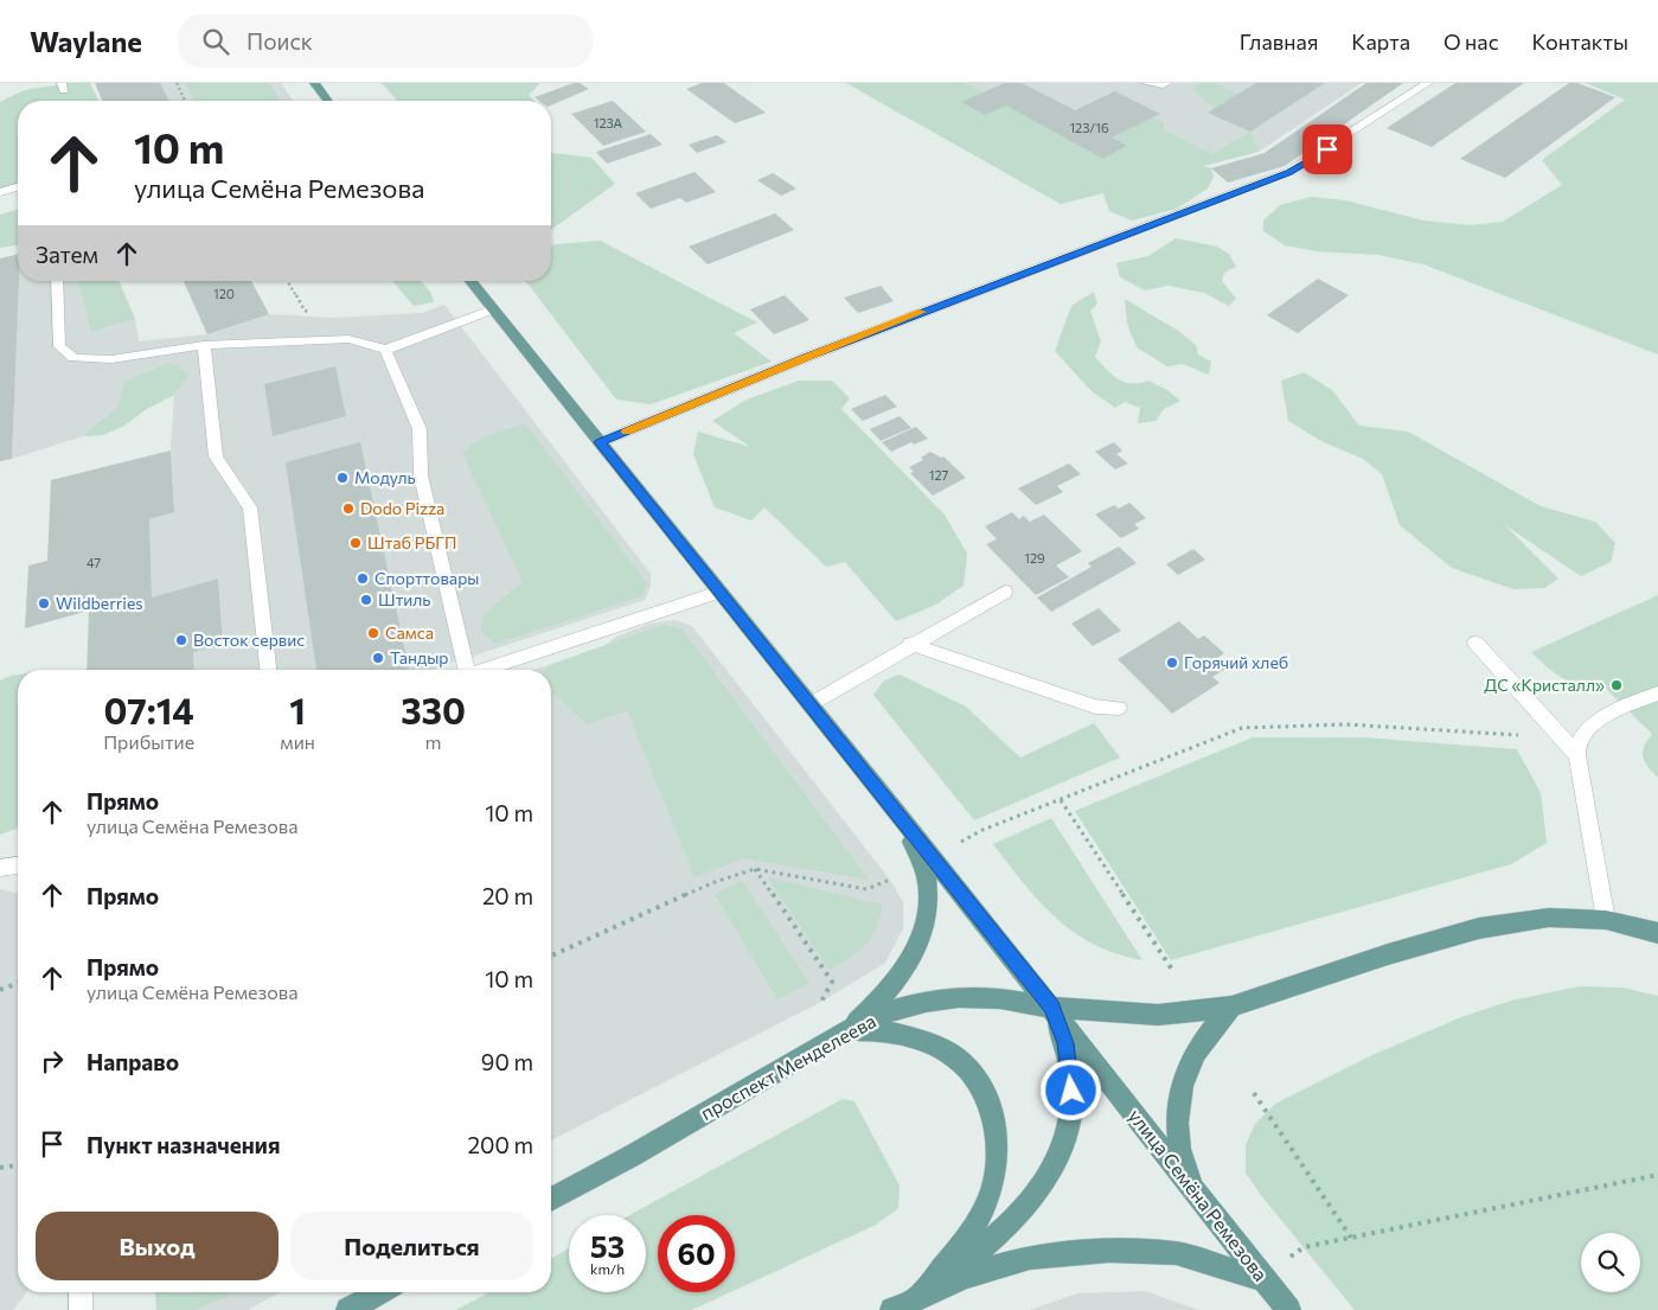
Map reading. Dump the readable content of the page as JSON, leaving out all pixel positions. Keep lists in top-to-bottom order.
{
  "streets": {
    "main road": ["проспект Менделеева", "улица Семёна Ремезова"]
  },
  "crossings": [
    ["проспект Менделеева", "улица Семёна Ремезова"]
  ],
  "places": [
    "Модуль",
    "Dodo Pizza",
    "Штаб РБГП",
    "Спорттовары",
    "Штиль",
    "Wildberries",
    "Самса",
    "Восток сервис",
    "Тандыр",
    "Горячий хлеб",
    "ДС «Кристалл»"
  ],
  "house_numbers": [
    "123А",
    "123/16",
    "120",
    "127",
    "129",
    "47"
  ],
  "page": {
    "header": "Waylane",
    "search": "Поиск",
    "nav": [
      "Главная",
      "Карта",
      "О нас",
      "Контакты"
    ],
    "turn": ["10 m", "улица Семёна Ремезова"],
    "then": "Затем",
    "eta": [
      "07:14",
      "Прибытие",
      "1",
      "мин",
      "330",
      "m"
    ],
    "list": [
      {
        "name": "Прямо",
        "note": "улица Семёна Ремезова",
        "value": "10 m"
      },
      {
        "name": "Прямо",
        "value": "20 m"
      },
      {
        "name": "Прямо",
        "note": "улица Семёна Ремезова",
        "value": "10 m"
      },
      {
        "name": "Направо",
        "value": "90 m"
      },
      {
        "name": "Пункт назначения",
        "value": "200 m"
      }
    ],
    "buttons": ["Выход", "Поделиться"],
    "speed": "53 km/h",
    "limit": "60"
  }
}
